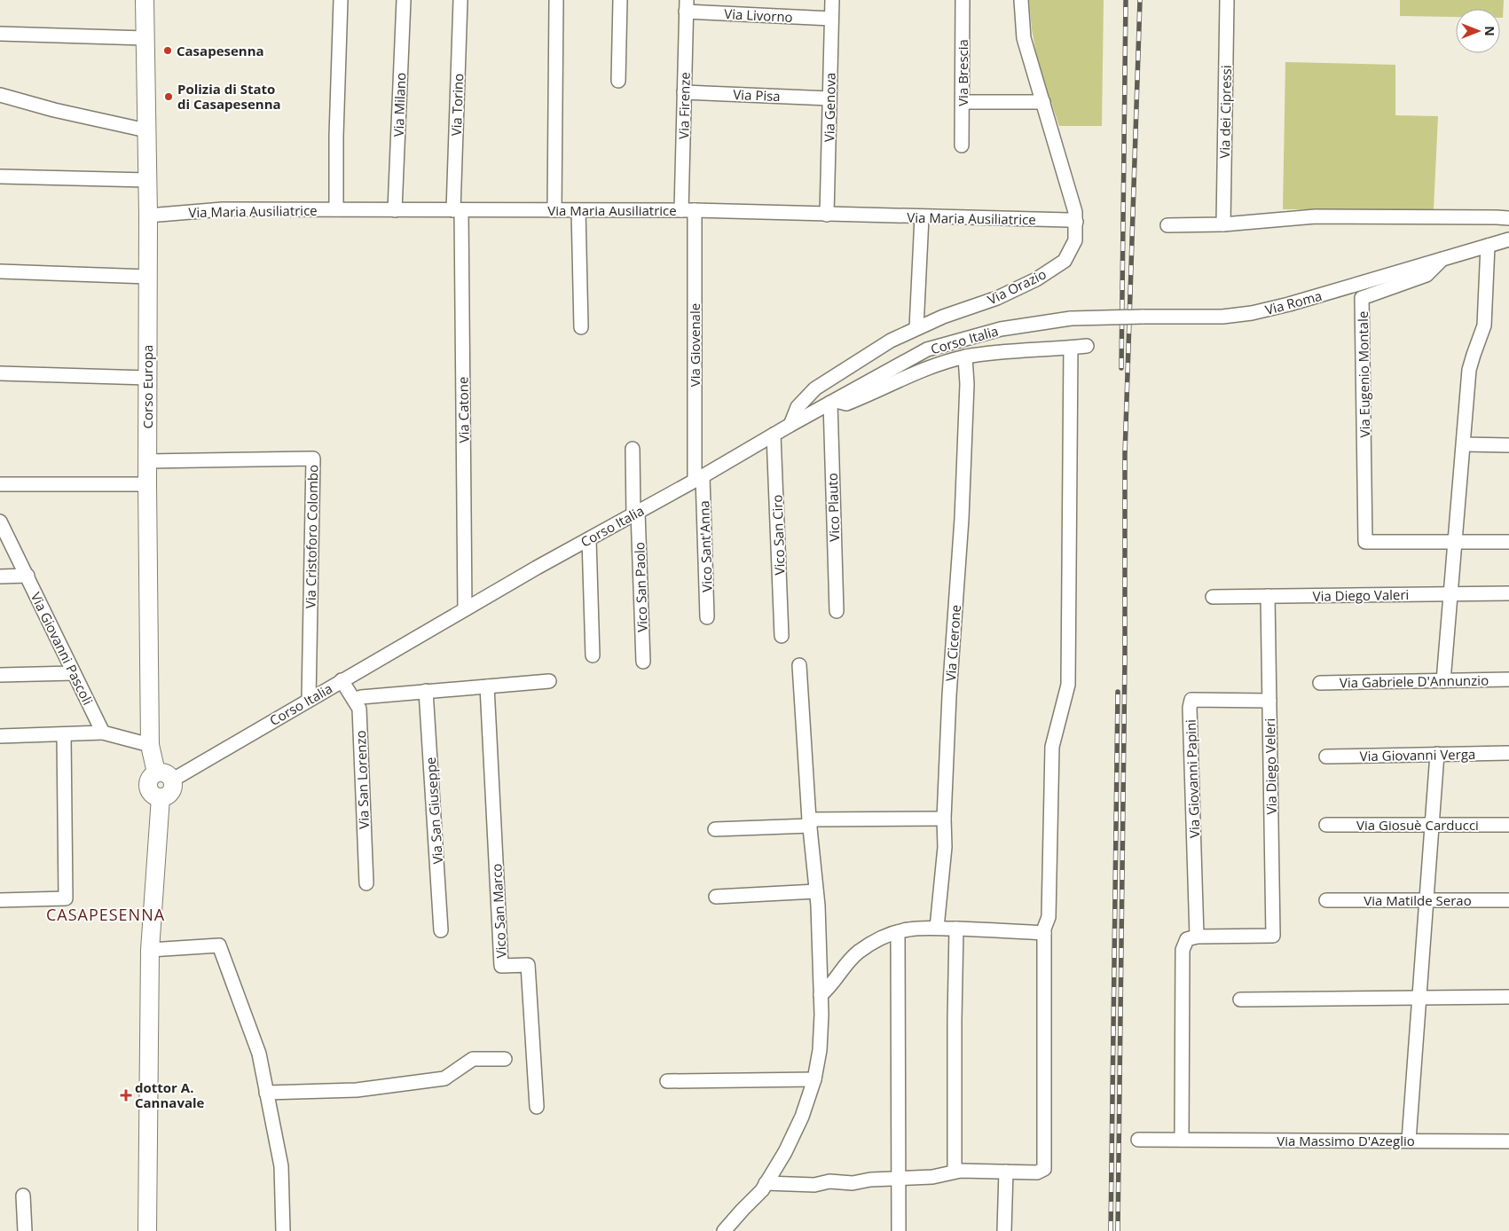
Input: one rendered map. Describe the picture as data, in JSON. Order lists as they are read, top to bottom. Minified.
{"streets":{"street":["Via Livorno","Via Brescia","Via Pisa","Via Milano","Via Torino","Via Firenze","Via Genova","Via dei Cipressi","Via Maria Ausiliatrice","Via Orazio","Via Roma","Corso Italia","Via Giovenale","Via Eugenio Montale","Corso Europa","Via Catone","Vico Plauto","Vico San Ciro","Via Cristoforo Colombo","Vico Sant'Anna","Vico San Paolo","Via Diego Valeri","Via Cicerone","Via Giovanni Pascoli","Via Gabriele D'Annunzio","Via Giovanni Verga","Via Diego Veleri","Via Giovanni Papini","Via San Lorenzo","Via San Giuseppe","Via Giosuè Carducci","Via Matilde Serao","Vico San Marco","Via Massimo D'Azeglio"]},"crossings":[["Via Livorno","Via Firenze"],["Via Livorno","Via Genova"],["Via Pisa","Via Firenze"],["Via Pisa","Via Genova"],["Via Milano","Via Maria Ausiliatrice"],["Via Torino","Via Maria Ausiliatrice"],["Via Torino","Via Catone"],["Via Firenze","Via Maria Ausiliatrice"],["Via Firenze","Via Giovenale"],["Via Genova","Via Maria Ausiliatrice"],["Via Maria Ausiliatrice","Via Orazio"],["Via Maria Ausiliatrice","Via Giovenale"],["Via Maria Ausiliatrice","Corso Europa"],["Via Maria Ausiliatrice","Via Catone"],["Via Orazio","Corso Italia"],["Via Roma","Corso Italia"],["Via Roma","Via Eugenio Montale"],["Corso Italia","Via Giovenale"],["Corso Italia","Corso Europa"],["Corso Italia","Via Catone"],["Corso Italia","Vico Plauto"],["Corso Italia","Vico San Ciro"],["Corso Italia","Via Cristoforo Colombo"],["Corso Italia","Vico Sant'Anna"],["Corso Italia","Vico San Paolo"],["Corso Italia","Via San Lorenzo"],["Via Giovenale","Vico Sant'Anna"],["Corso Europa","Via Cristoforo Colombo"],["Via Diego Valeri","Via Diego Veleri"],["Via Diego Veleri","Via Giovanni Papini"]],"districts":["CASAPESENNA"],"places":{"other":["Casapesenna","Polizia di Stato di Casapesenna"],"health":["dottor A. Cannavale"]},"north":"right"}
